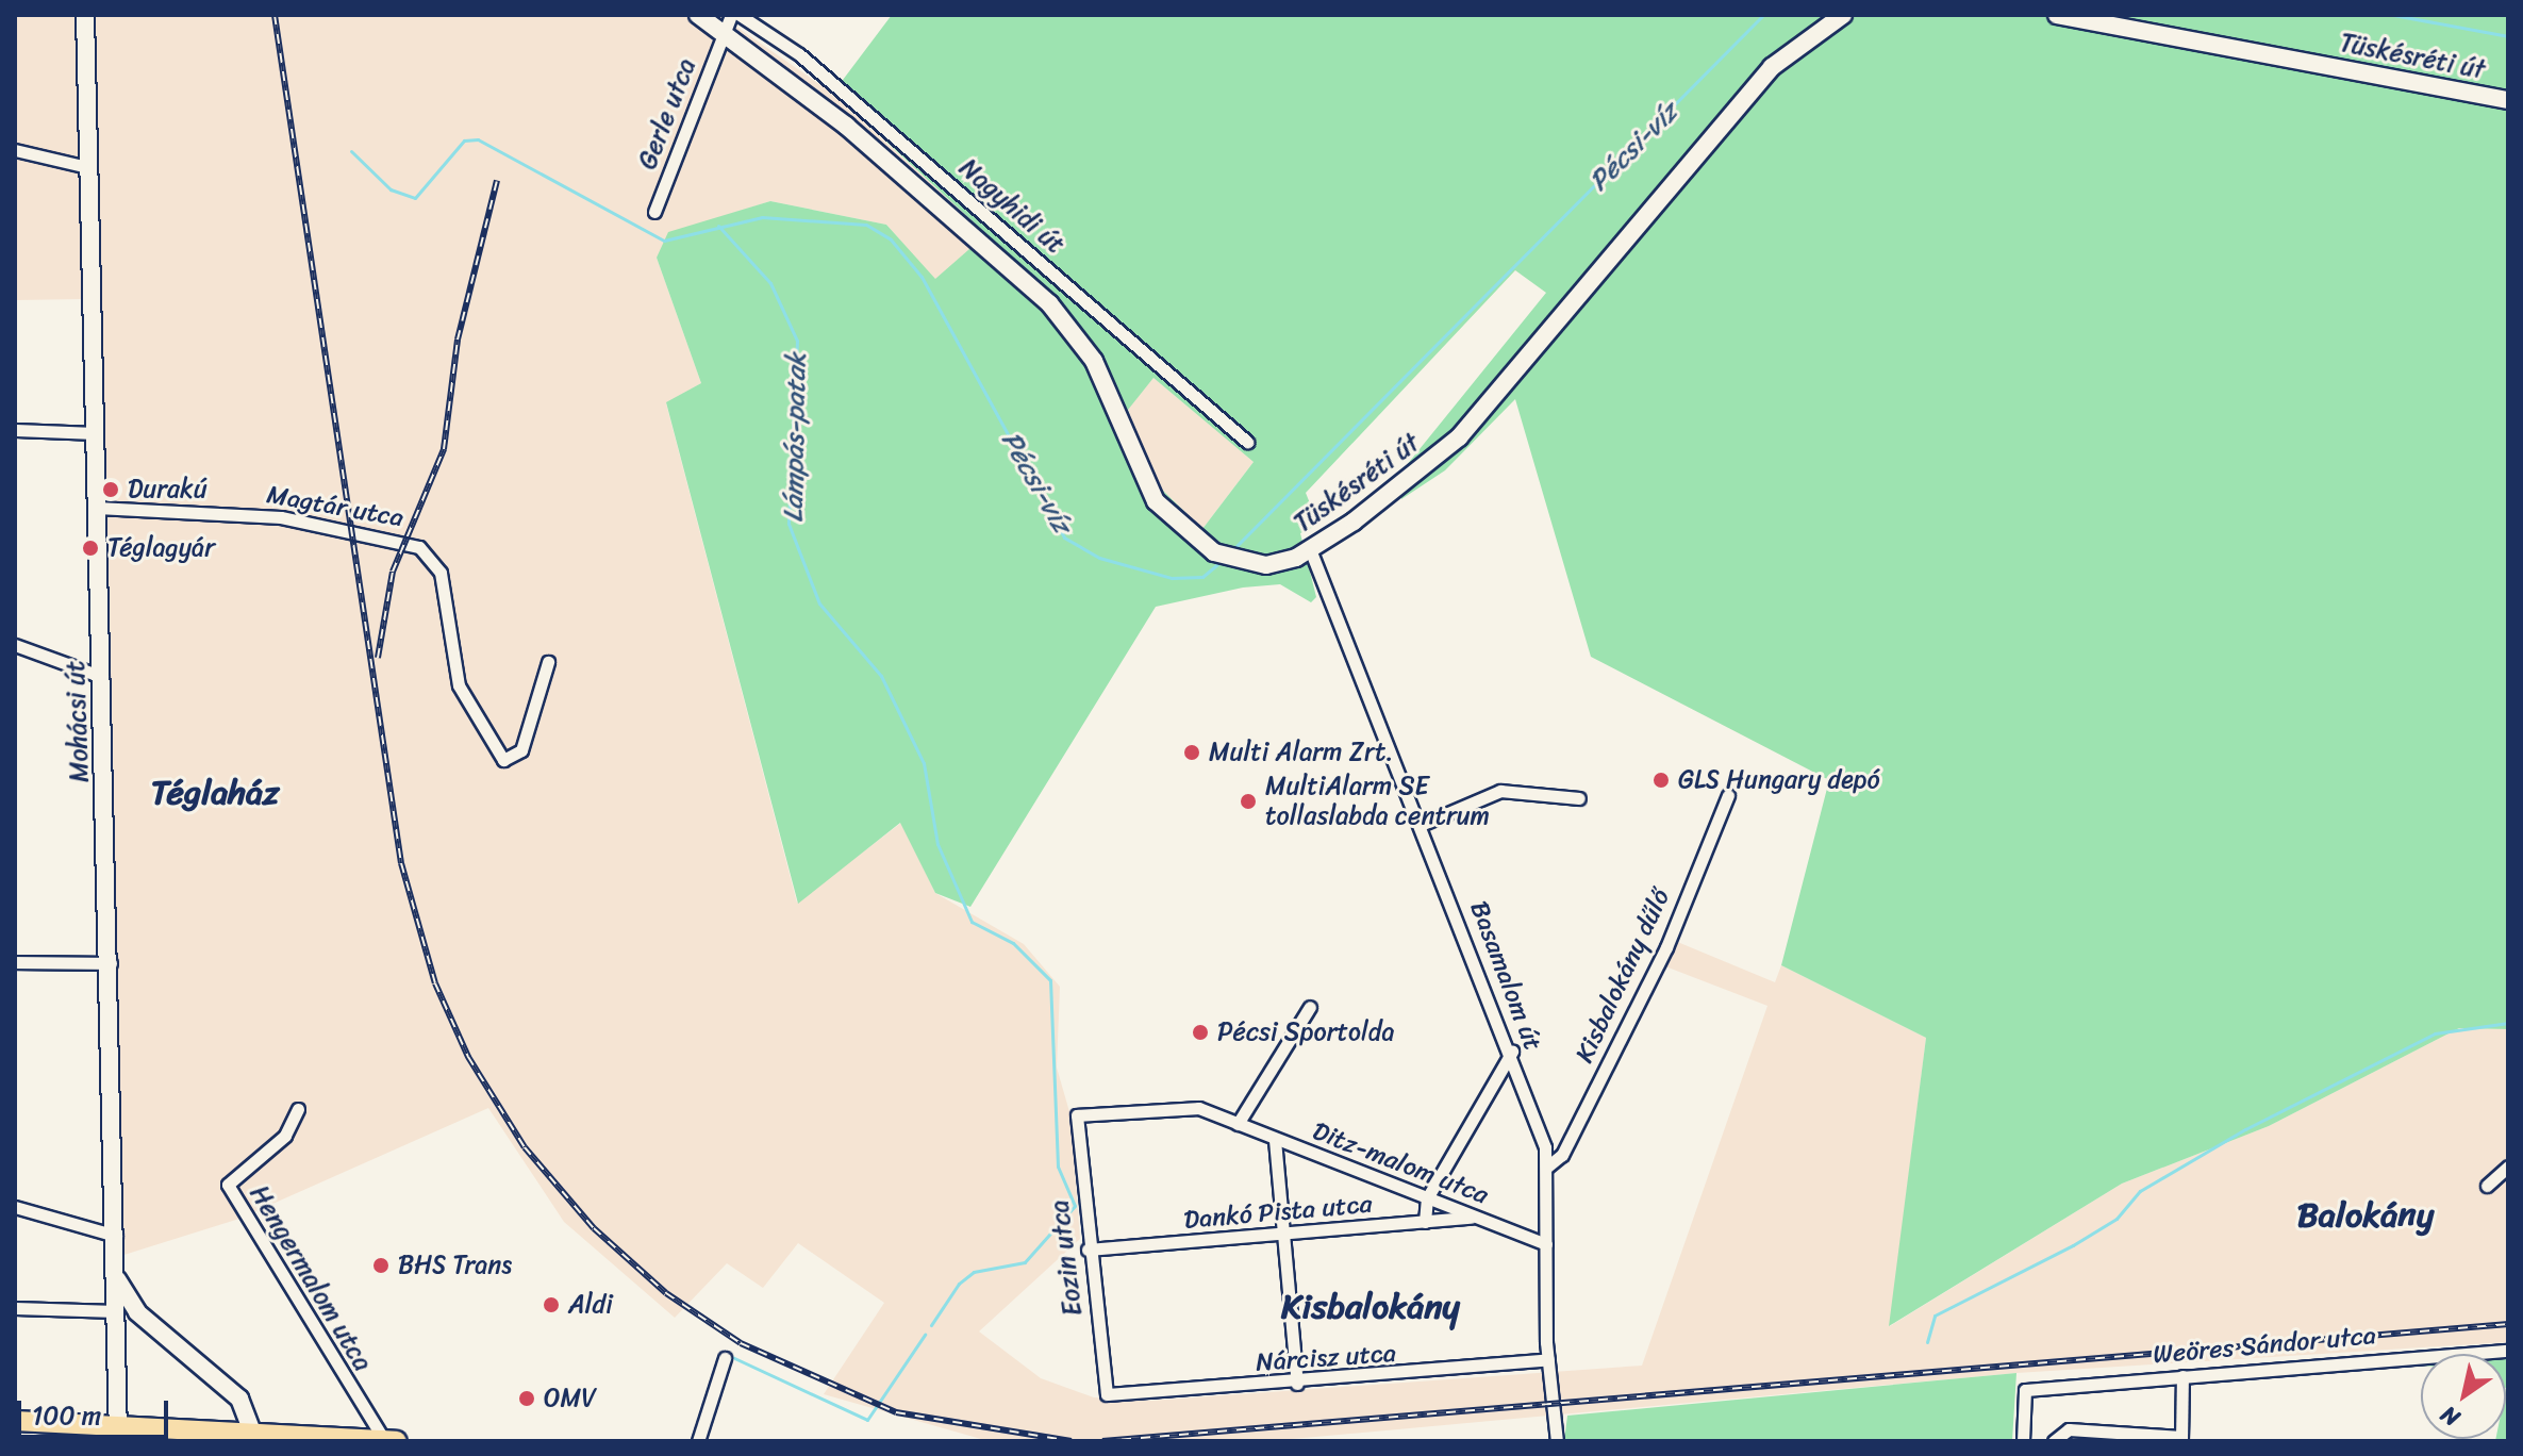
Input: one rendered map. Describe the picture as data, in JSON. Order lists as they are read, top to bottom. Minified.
{"streets":{"street":["Tüskésréti út","Gerle utca","Nagyhidi út","Magtár utca","Mohácsi út","Basamalom út","Kisbalokány dűlő","Ditz-malom utca","Dankó Pista utca","Eozin utca","Hengermalom utca","Weöres Sándor utca","Nárcisz utca"]},"crossings":[["Tüskésréti út","Gerle utca"],["Tüskésréti út","Basamalom út"],["Magtár utca","Mohácsi út"],["Basamalom út","Kisbalokány dűlő"],["Basamalom út","Ditz-malom utca"],["Basamalom út","Nárcisz utca"],["Ditz-malom utca","Dankó Pista utca"],["Ditz-malom utca","Eozin utca"],["Dankó Pista utca","Eozin utca"],["Eozin utca","Nárcisz utca"]],"districts":["Téglaház","Balokány","Kisbalokány"],"water":["Pécsi-víz","Lámpás-patak"],"places":["Durakú","Téglagyár","Multi Alarm Zrt.","GLS Hungary depó","MultiAlarm SE tollaslabda centrum","Pécsi Sportolda","BHS Trans","Aldi","OMV"],"scale_bar":"100 m","north":"bottom left"}
